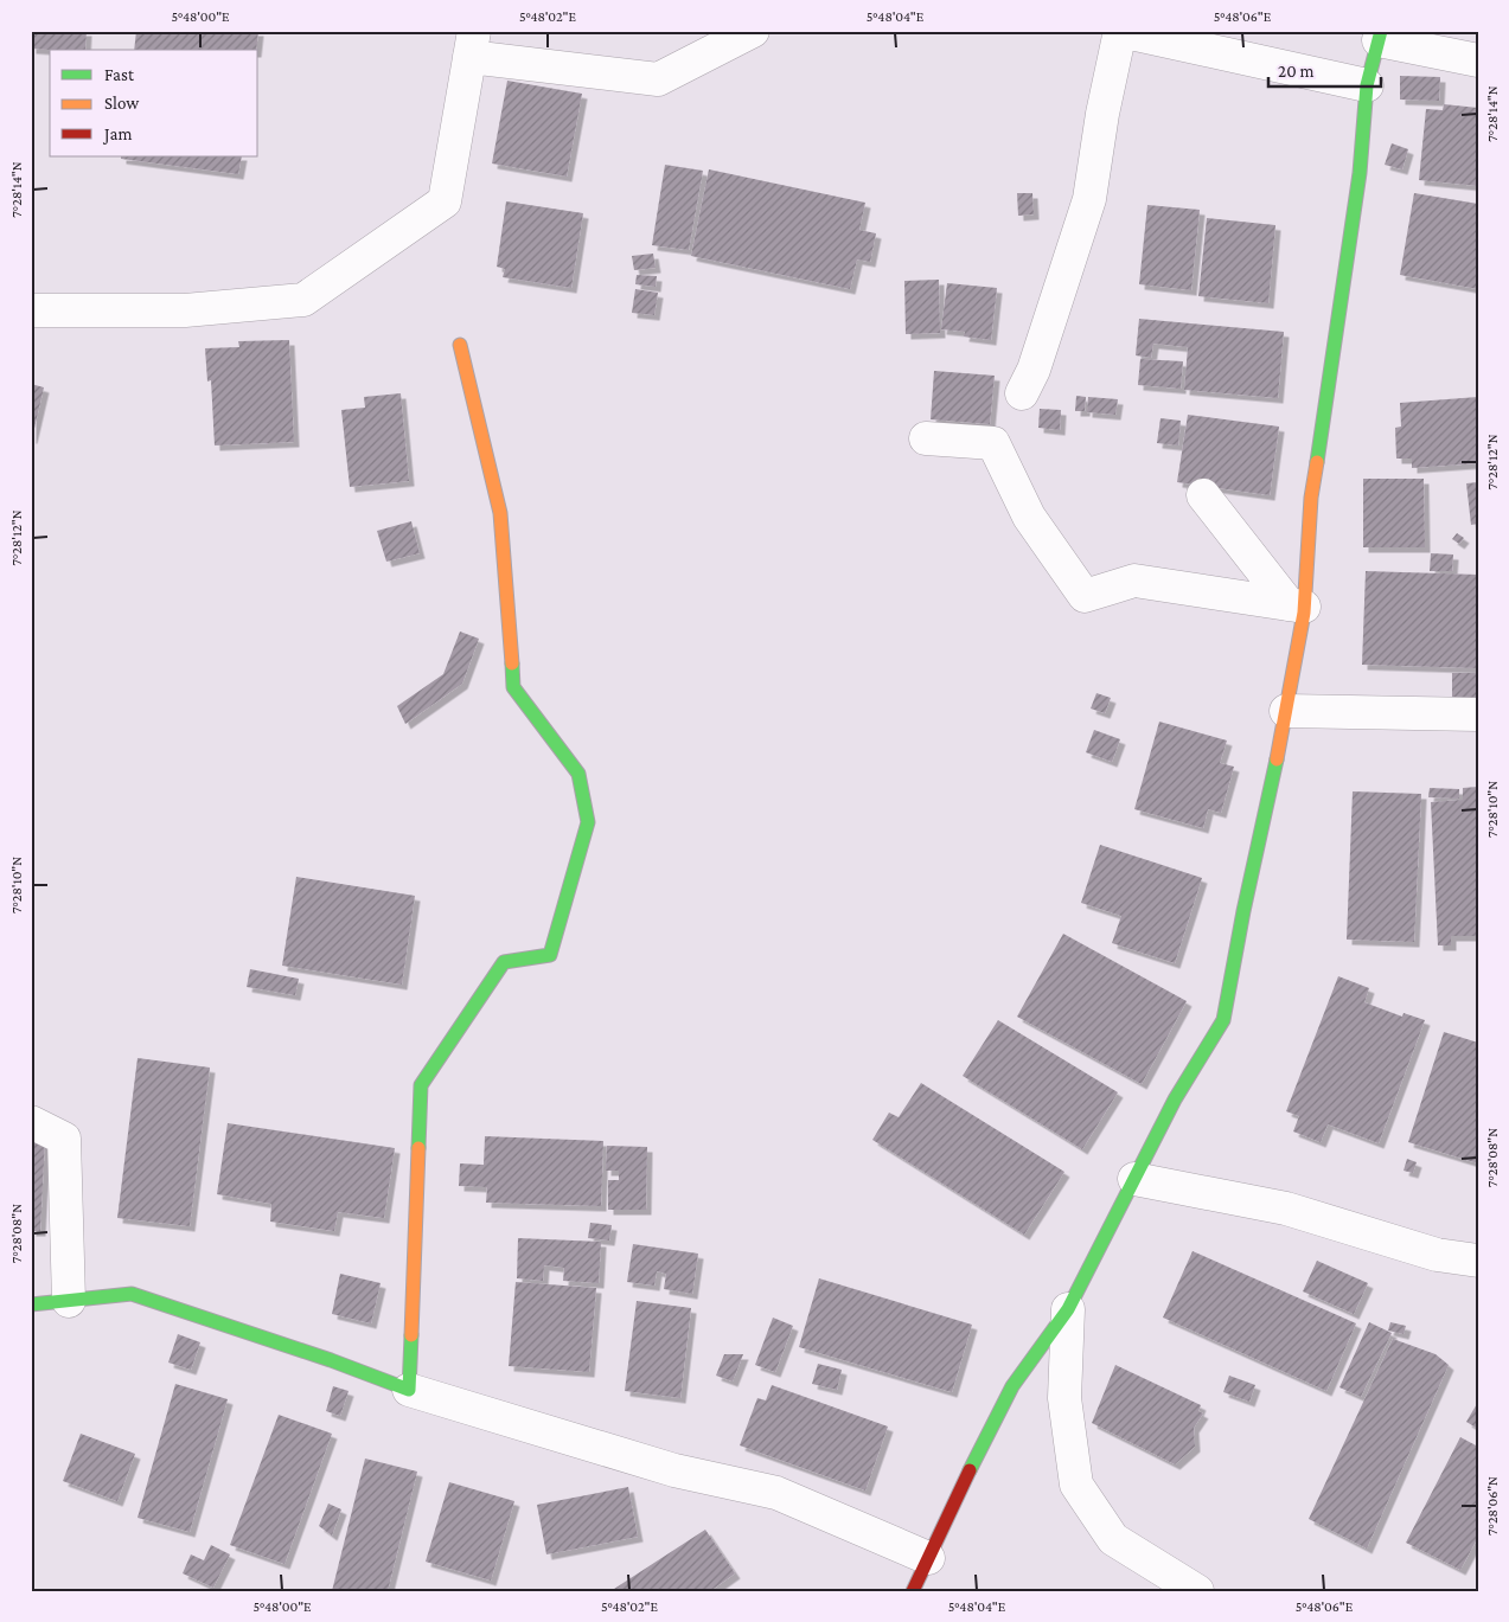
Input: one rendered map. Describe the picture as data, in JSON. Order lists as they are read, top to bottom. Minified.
{"legend":["Fast","Slow","Jam"],"scale_bar":"20 m","coordinates":["5°48'00\"E","5°48'02\"E","5°48'04\"E","5°48'06\"E","7°28'14\"N","7°28'12\"N","7°28'10\"N","7°28'08\"N","7°28'06\"N"]}
